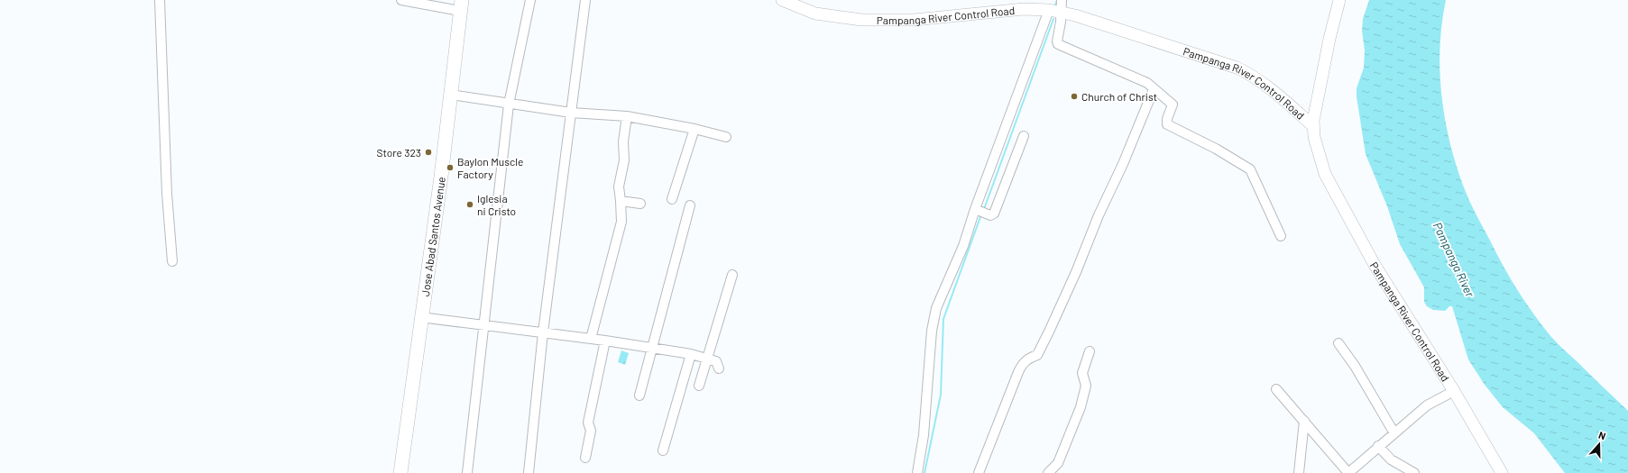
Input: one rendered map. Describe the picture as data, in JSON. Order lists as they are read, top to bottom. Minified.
{"streets":{"highway":["Jose Abad Santos Avenue"],"main road":["Pampanga River Control Road"]},"water":["Pampanga River"],"places":["Church of Christ","Store 323","Baylon Muscle Factory","Iglesia ni Cristo"],"north":"top"}
